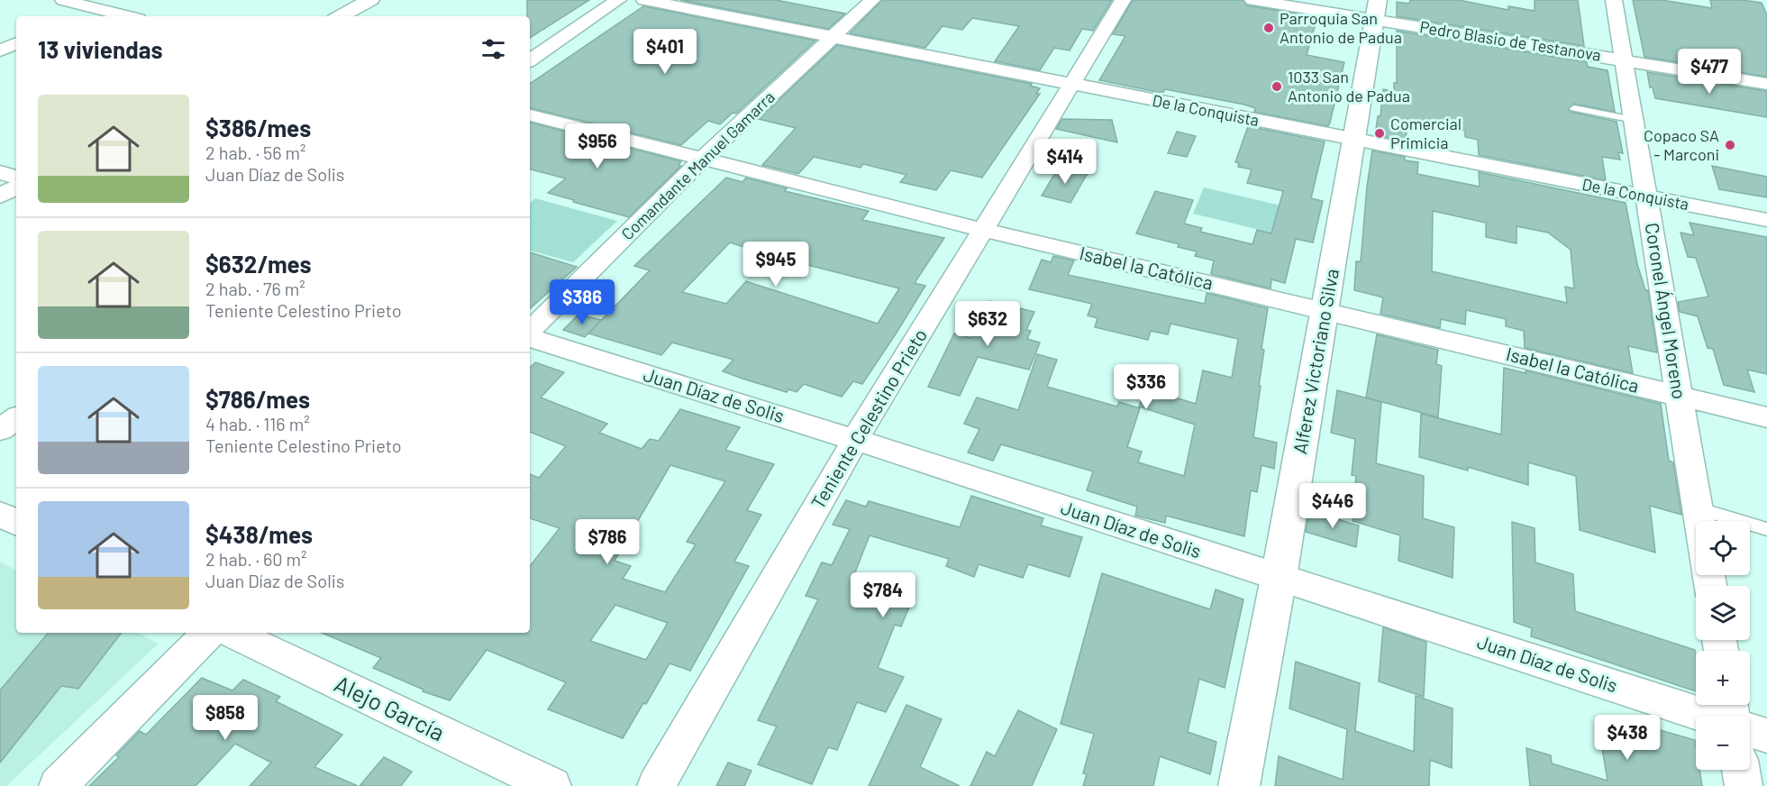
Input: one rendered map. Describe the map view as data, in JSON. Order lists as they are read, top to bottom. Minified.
{"streets":{"street":["Pedro Blasio de Testanova","De la Conquista","Comandante Manuel Gamarra","Isabel la Católica","Coronel Ángel Moreno","Alferez Victoriano Silva","Juan Díaz de Solis","Teniente Celestino Prieto","Alejo García"]},"crossings":[["Pedro Blasio de Testanova","Coronel Ángel Moreno"],["Pedro Blasio de Testanova","Alferez Victoriano Silva"],["De la Conquista","Comandante Manuel Gamarra"],["De la Conquista","Coronel Ángel Moreno"],["De la Conquista","Alferez Victoriano Silva"],["De la Conquista","Teniente Celestino Prieto"],["Comandante Manuel Gamarra","Isabel la Católica"],["Isabel la Católica","Coronel Ángel Moreno"],["Isabel la Católica","Alferez Victoriano Silva"],["Isabel la Católica","Teniente Celestino Prieto"],["Alferez Victoriano Silva","Juan Díaz de Solis"],["Juan Díaz de Solis","Teniente Celestino Prieto"]],"places":["Parroquia San Antonio de Padua","1033 San Antonio de Padua","Comercial Primicia","Copaco SA - Marconi"],"page":{"heading":"13 viviendas","price":["$401","$477","$956","$414","$945","$386","$632","$336","$446","$786","$784","$858","$438"],"list":[{"name":"$386/mes","note":"2 hab. · 56 m² · Juan Díaz de Solis"},{"name":"$632/mes","note":"2 hab. · 76 m² · Teniente Celestino Prieto"},{"name":"$786/mes","note":"4 hab. · 116 m² · Teniente Celestino Prieto"},{"name":"$438/mes","note":"2 hab. · 60 m² · Juan Díaz de Solis"}],"map_buttons":["+","−"]}}
